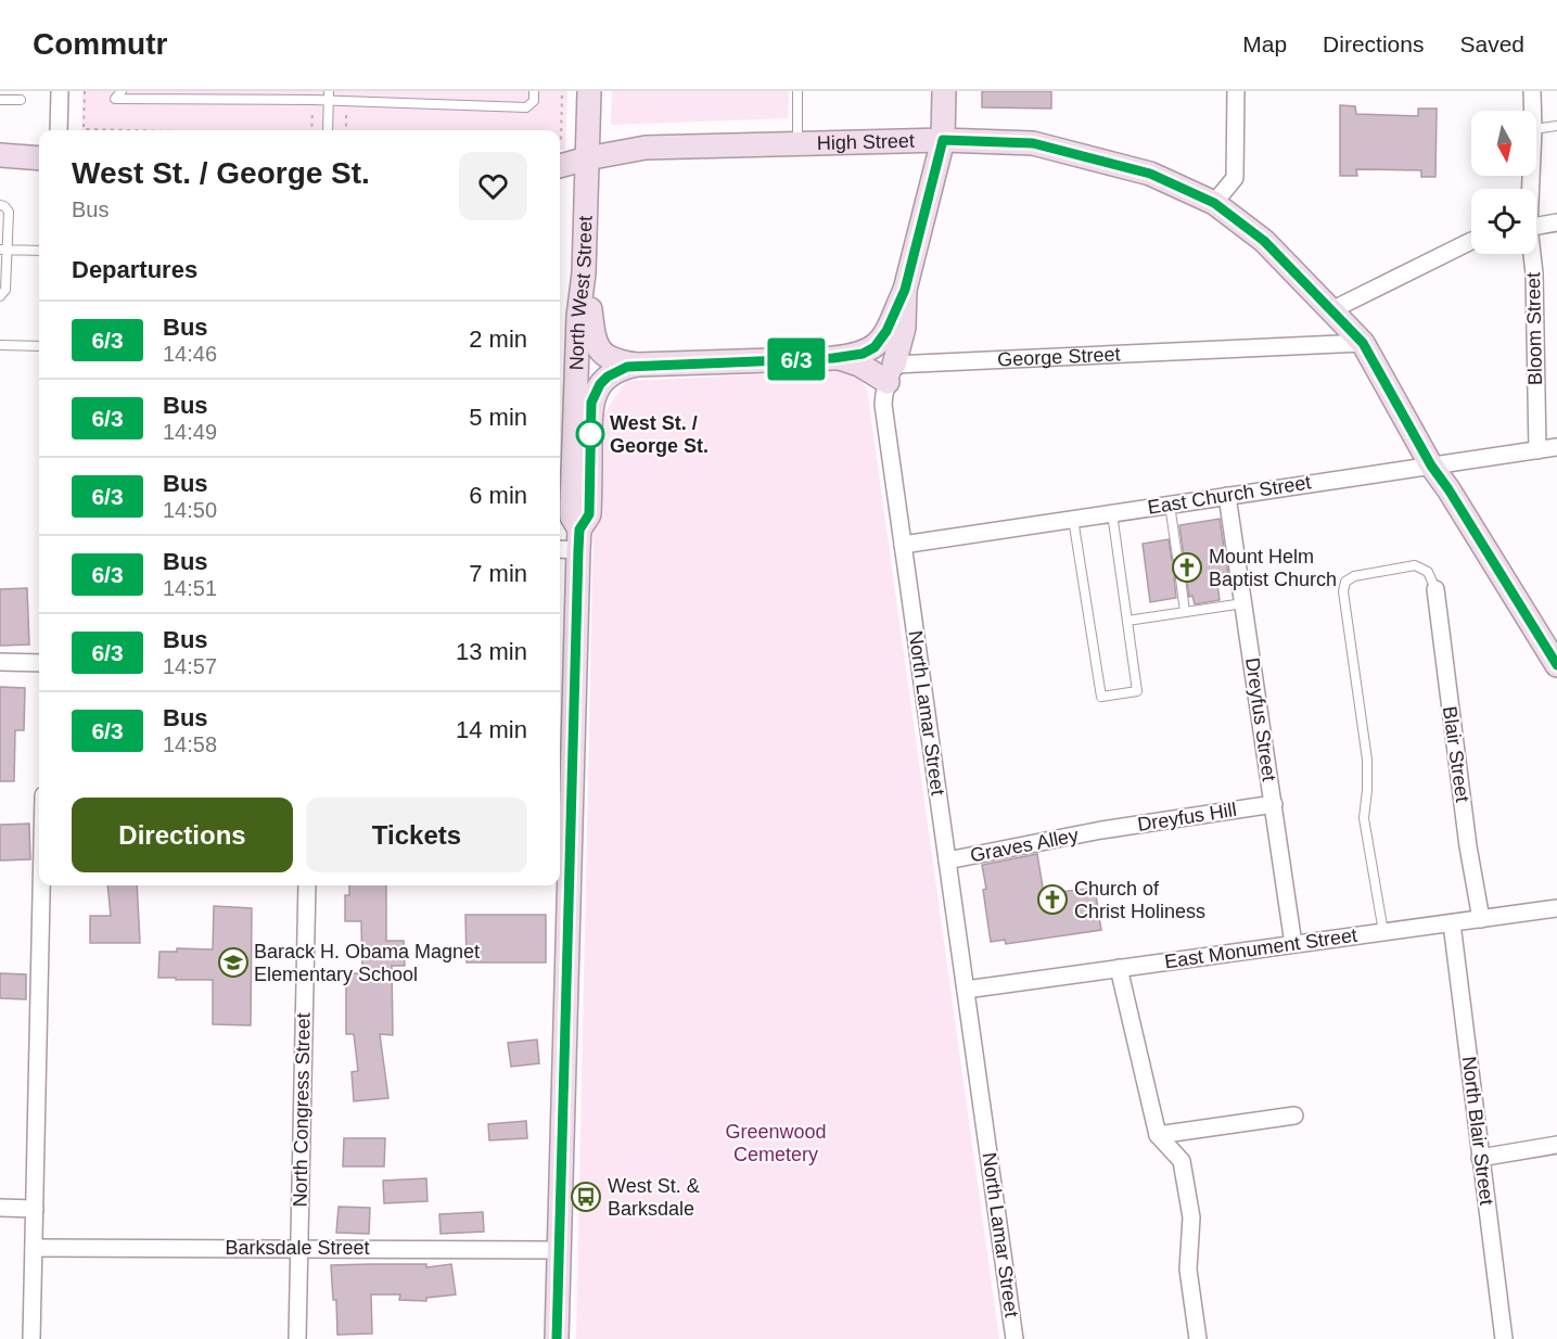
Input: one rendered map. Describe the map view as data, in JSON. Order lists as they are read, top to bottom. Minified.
{"streets":{"street":["High Street","North West Street","Bloom Street","George Street","East Church Street","North Lamar Street","Dreyfus Street","Blair Street","Dreyfus Hill","Graves Alley","East Monument Street","North Congress Street","North Blair Street","Barksdale Street"]},"crossings":[["High Street","North West Street"],["High Street","George Street"],["High Street","East Church Street"],["High Street","North Lamar Street"],["North West Street","Barksdale Street"],["Bloom Street","East Church Street"],["George Street","North Lamar Street"],["East Church Street","North Lamar Street"],["East Church Street","Dreyfus Street"],["North Lamar Street","Graves Alley"],["North Lamar Street","East Monument Street"],["Dreyfus Street","Dreyfus Hill"],["Dreyfus Street","East Monument Street"],["Blair Street","East Monument Street"],["Dreyfus Hill","Graves Alley"],["East Monument Street","North Blair Street"],["North Congress Street","Barksdale Street"]],"parks":["Greenwood Cemetery"],"places":{"other":["West St. / George St."],"church":["Mount Helm Baptist Church","Church of Christ Holiness"],"school or university":["Barack H. Obama Magnet Elementary School"],"bus stop":["West St. & Barksdale"]},"lines":["bus line 6/3"],"north":"bottom","page":{"header":"Commutr","nav":["Map","Directions","Saved"],"on_map":"6/3","heading":[["West St. / George St.","Bus"],"Departures"],"list":[{"mark":"6/3","name":"Bus","note":"14:46","value":"2 min"},{"mark":"6/3","name":"Bus","note":"14:49","value":"5 min"},{"mark":"6/3","name":"Bus","note":"14:50","value":"6 min"},{"mark":"6/3","name":"Bus","note":"14:51","value":"7 min"},{"mark":"6/3","name":"Bus","note":"14:57","value":"13 min"},{"mark":"6/3","name":"Bus","note":"14:58","value":"14 min"}],"buttons":["Directions","Tickets"]}}
